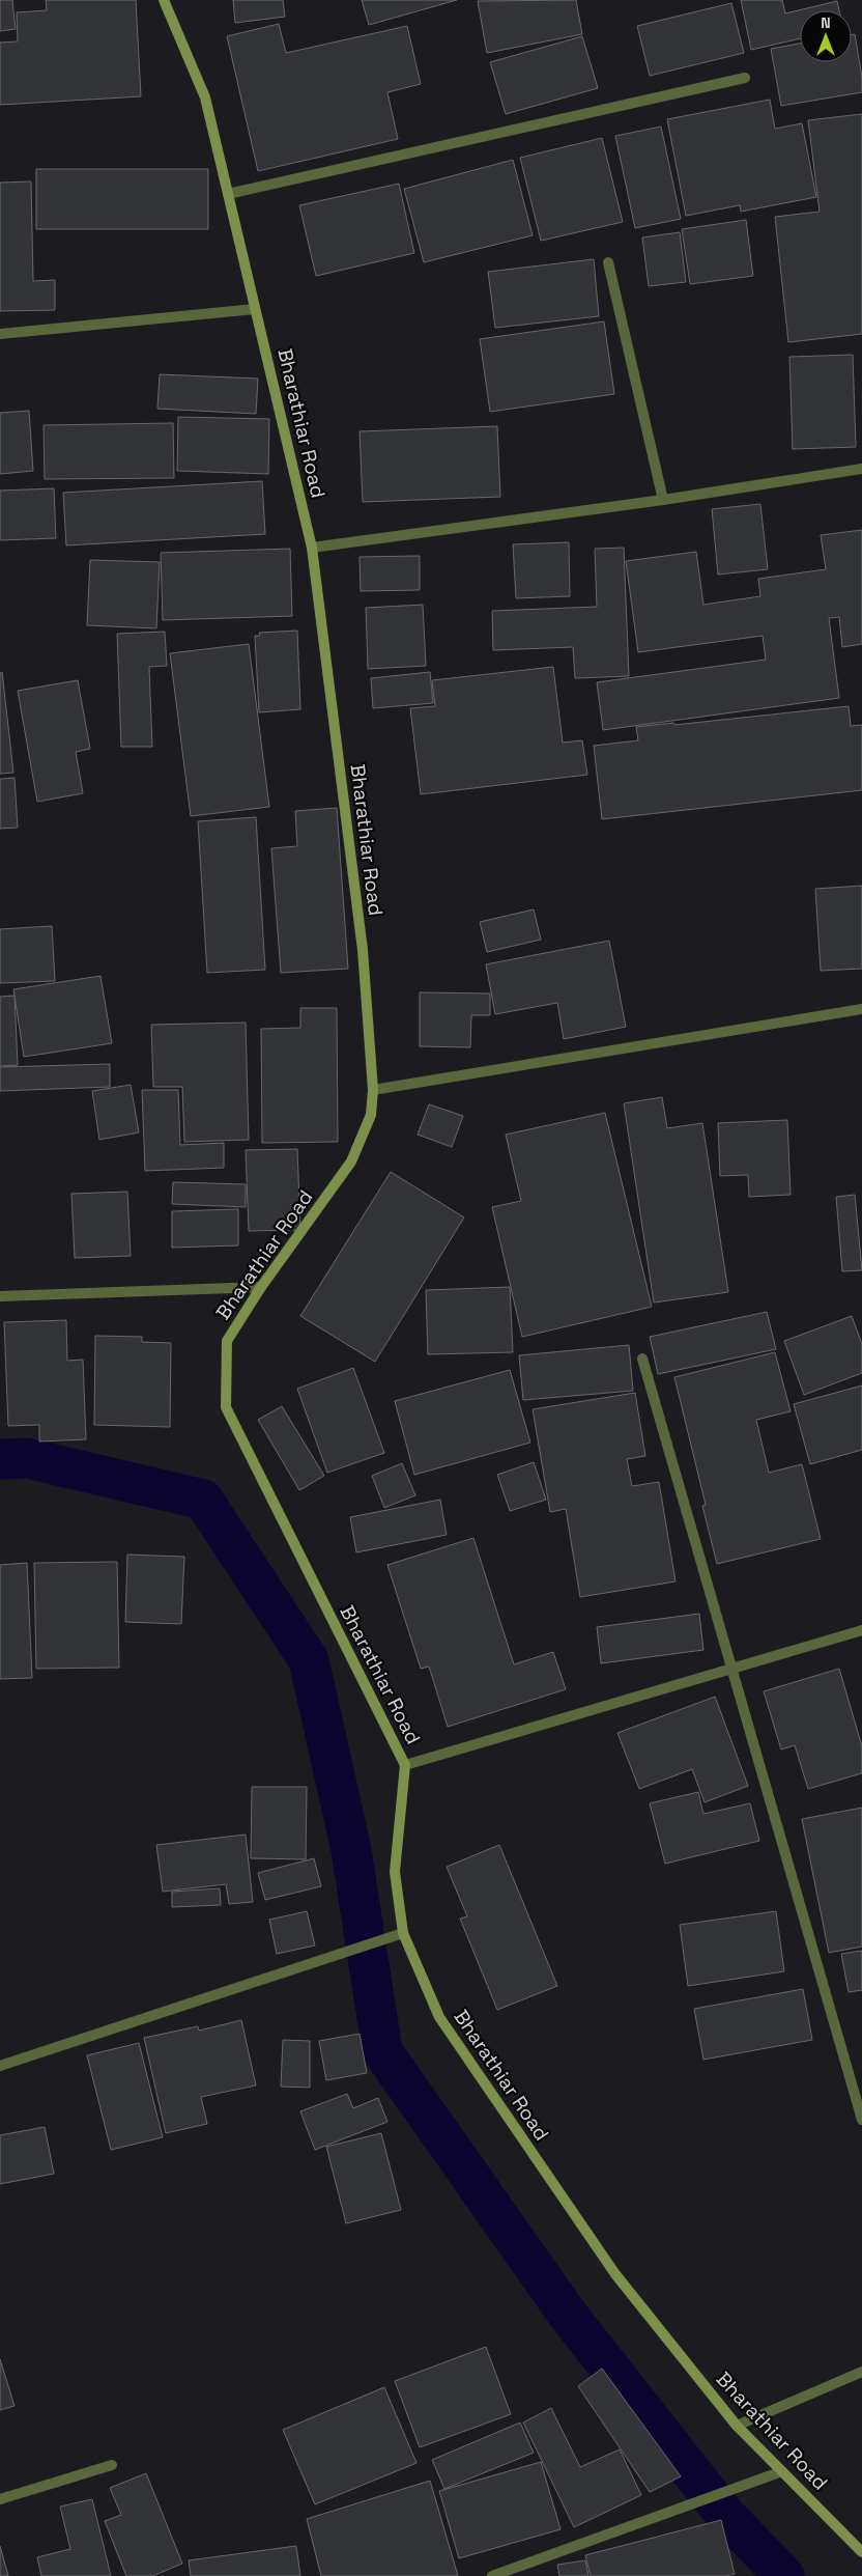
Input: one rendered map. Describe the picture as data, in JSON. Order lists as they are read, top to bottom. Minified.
{"streets":{"main road":["Bharathiar Road"]},"north":"top"}
